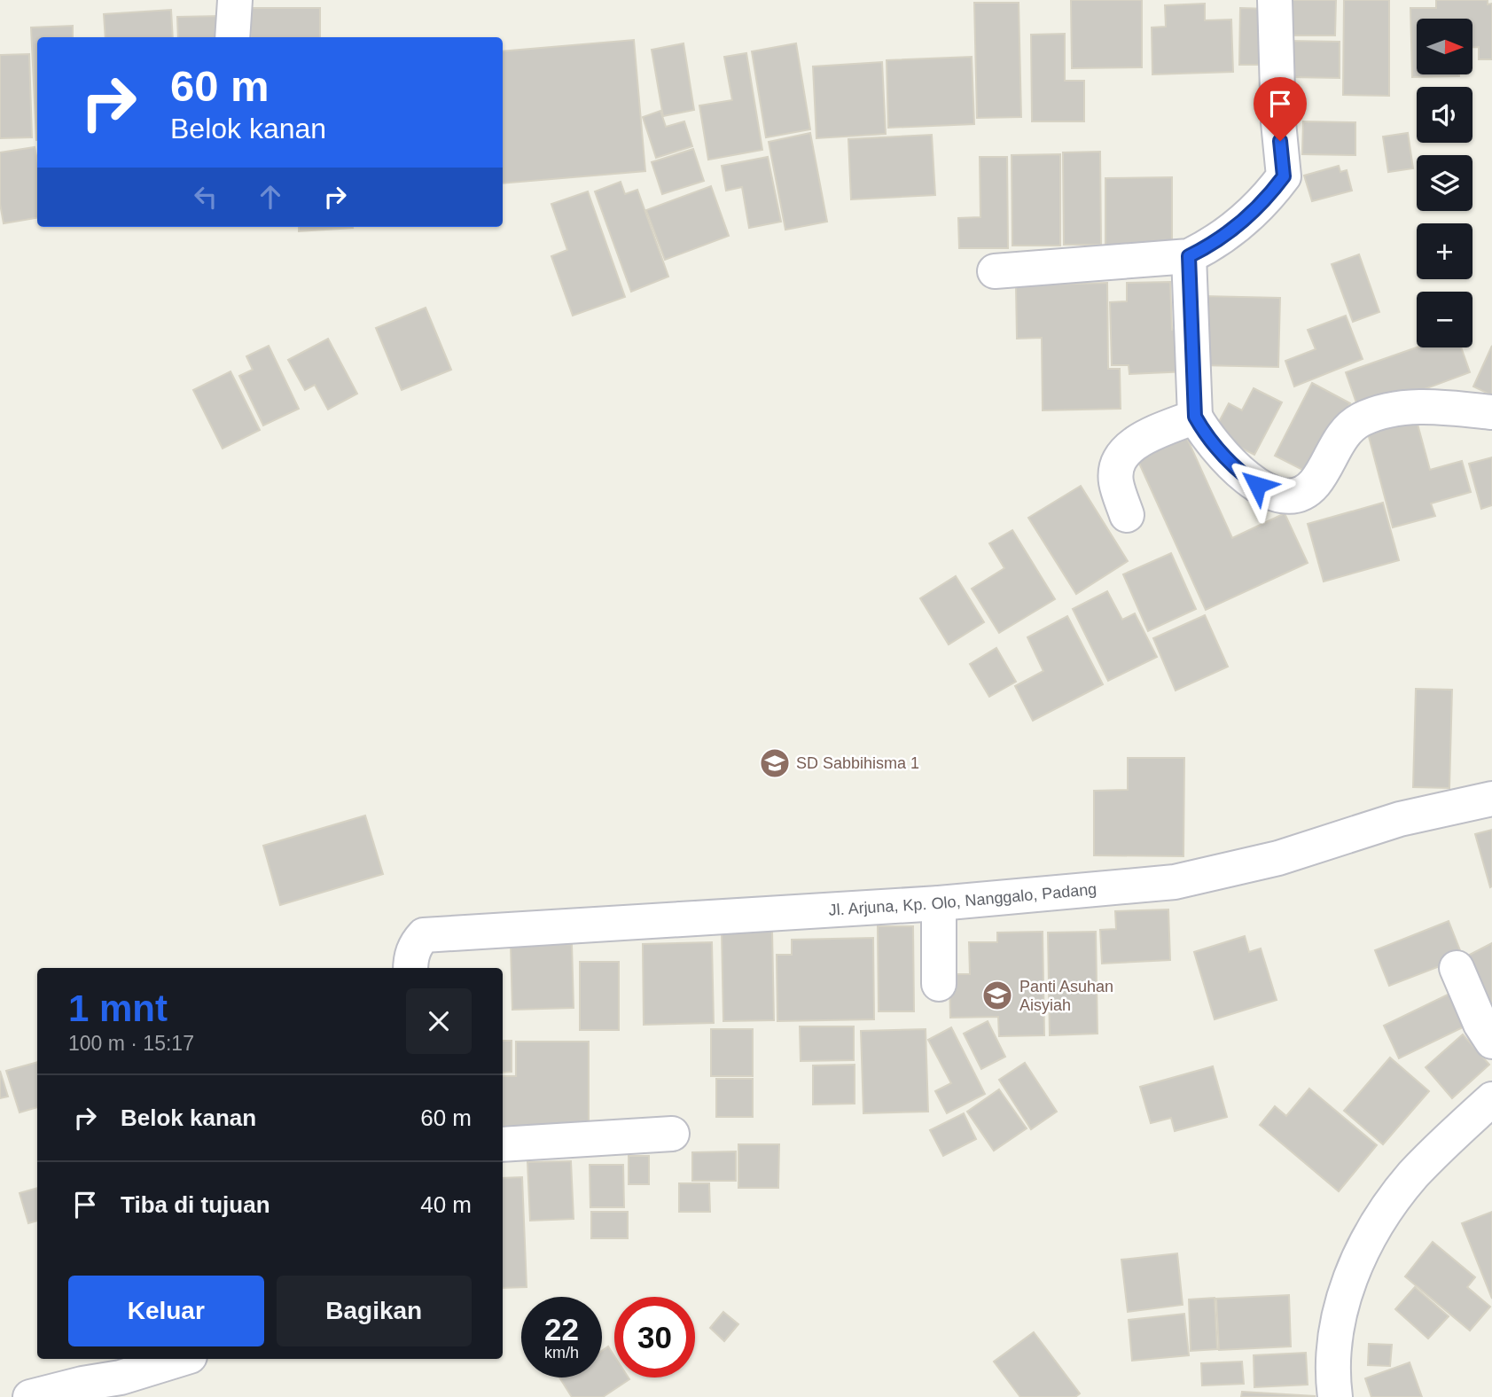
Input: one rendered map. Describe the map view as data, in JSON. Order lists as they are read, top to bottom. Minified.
{"streets":{"street":["Jl. Arjuna, Kp. Olo, Nanggalo, Padang"]},"places":{"school or university":["SD Sabbihisma 1","Panti Asuhan Aisyiah"]},"north":"right","page":{"map_buttons":["+","−"],"turn":["60 m","Belok kanan"],"heading":["1 mnt","100 m · 15:17"],"list":[{"name":"Belok kanan","value":"60 m"},{"name":"Tiba di tujuan","value":"40 m"}],"buttons":["Keluar","Bagikan"],"speed":"22 km/h","limit":"30"}}
